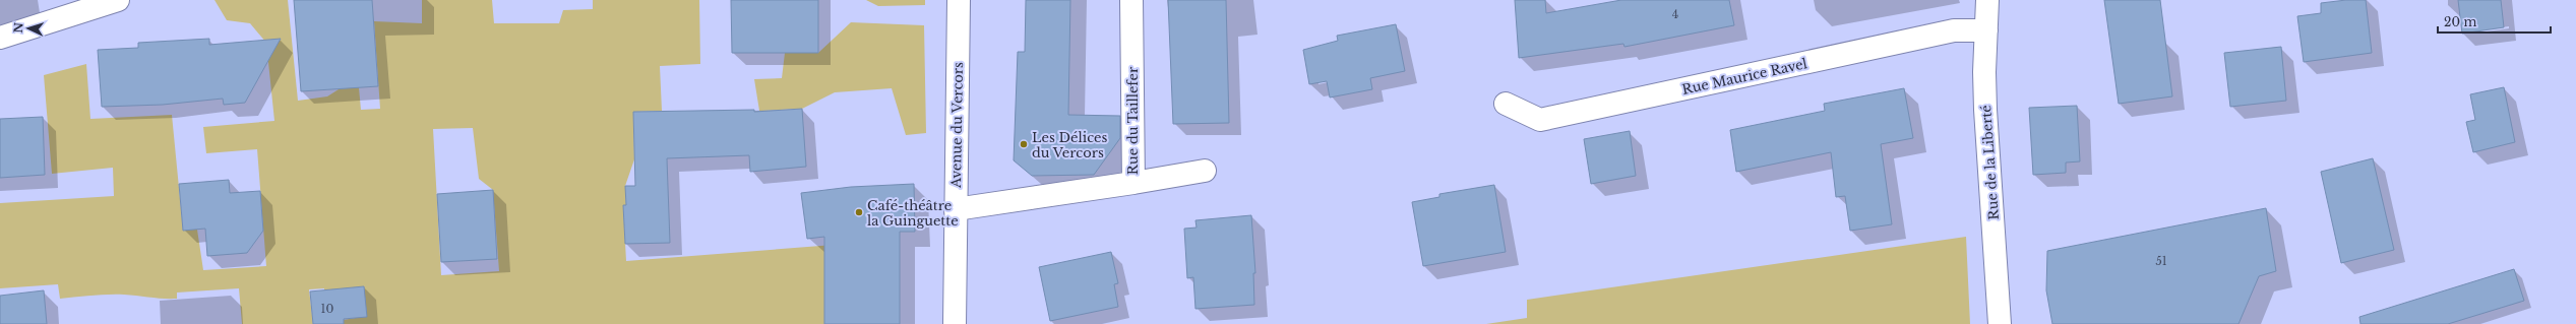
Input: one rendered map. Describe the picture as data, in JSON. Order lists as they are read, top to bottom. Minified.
{"streets":{"street":["Rue Maurice Ravel","Rue du Taillefer","Avenue du Vercors","Rue de la Liberté"]},"crossings":[["Rue Maurice Ravel","Rue de la Liberté"],["Rue du Taillefer","Avenue du Vercors"]],"places":["Les Délices du Vercors","Café-théâtre la Guinguette"],"house_numbers":["4","51","10"],"scale_bar":"20 m","north":"left"}
